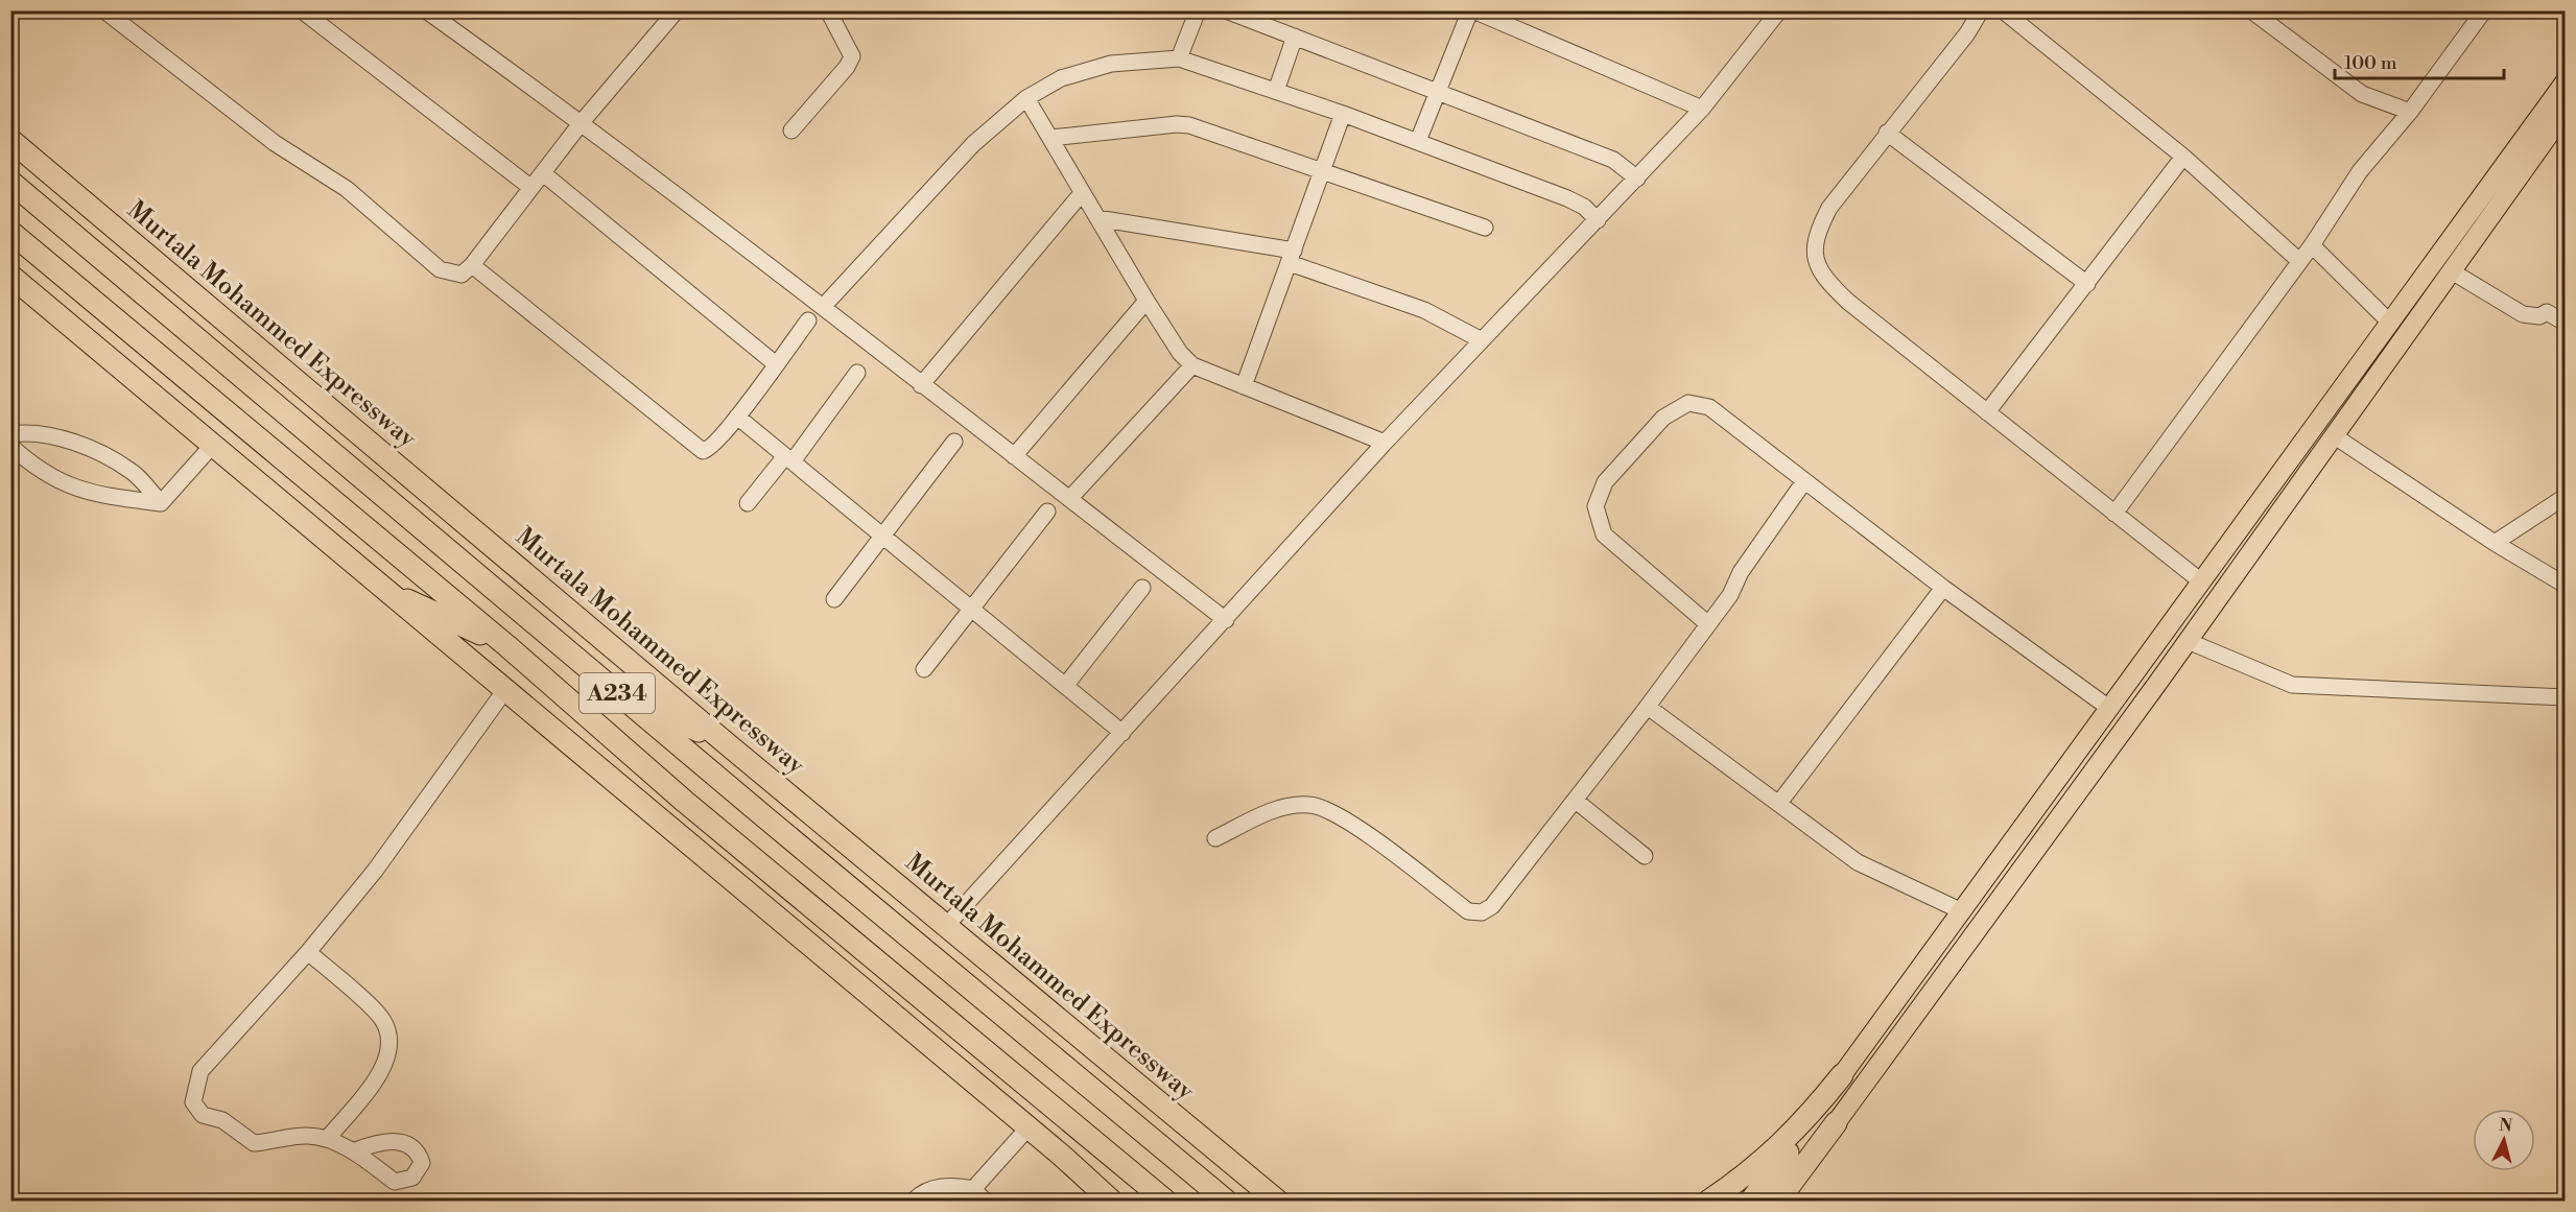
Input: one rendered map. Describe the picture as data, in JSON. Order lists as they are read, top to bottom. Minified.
{"streets":{"highway":["Murtala Mohammed Expressway","A234"]},"scale_bar":"100 m","north":"top"}
